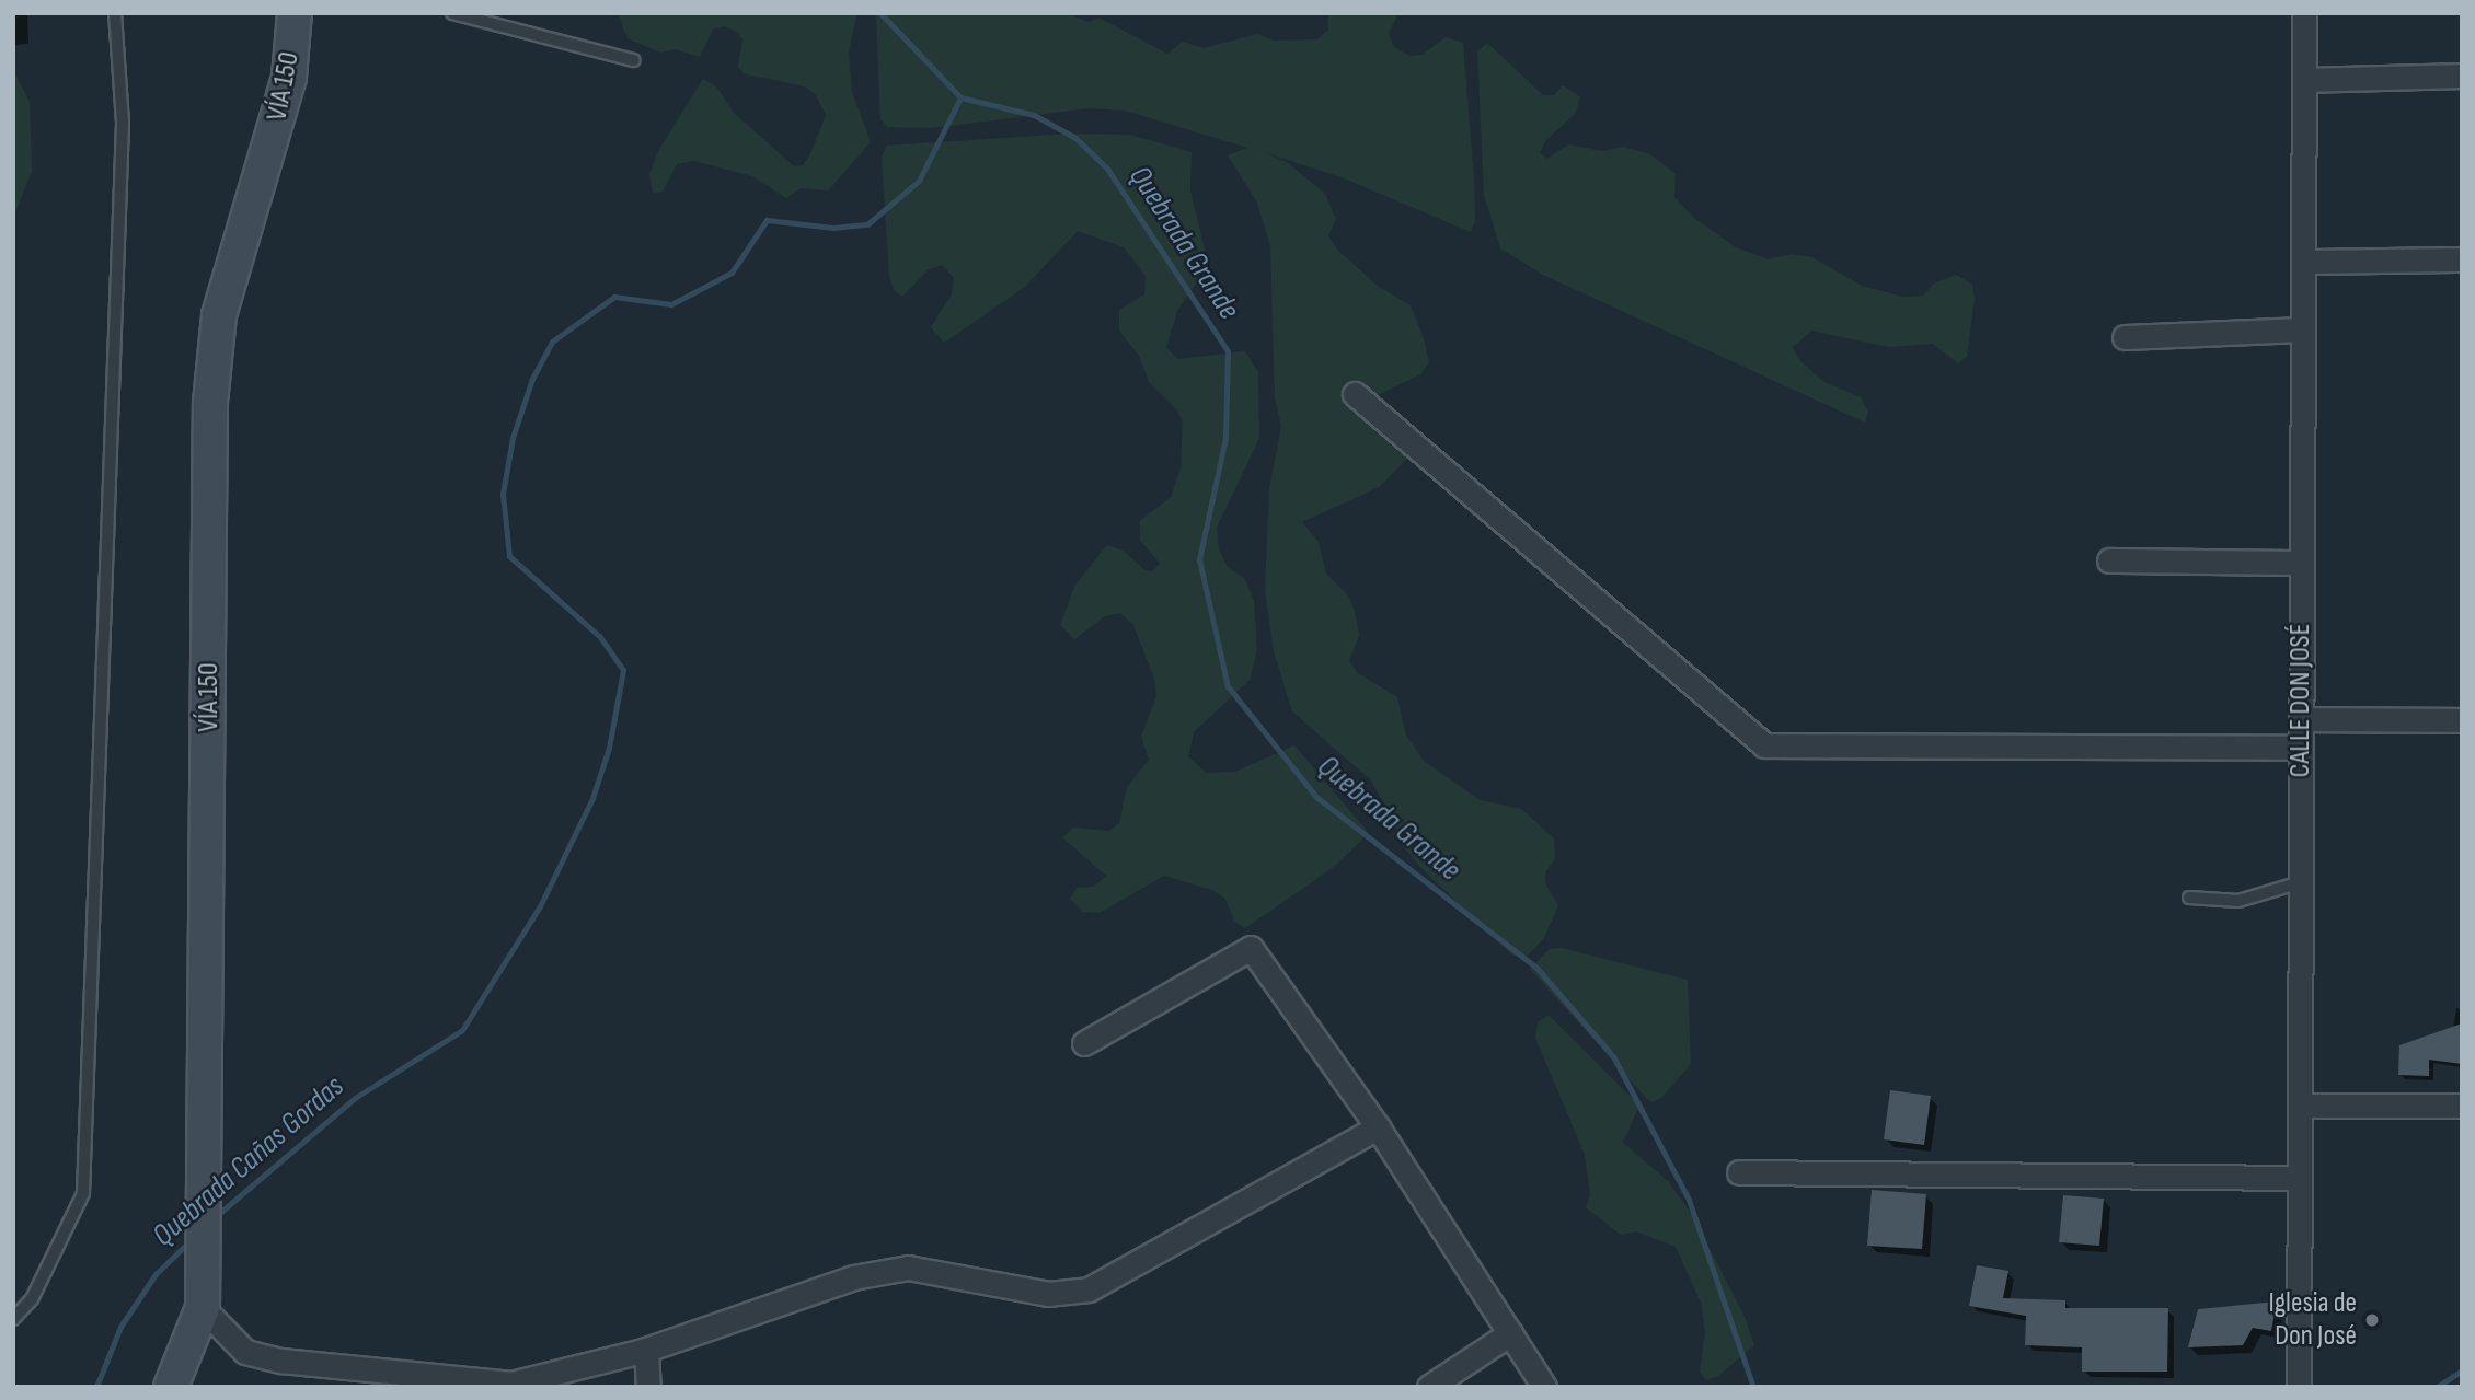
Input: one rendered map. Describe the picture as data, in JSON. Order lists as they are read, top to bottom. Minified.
{"streets":{"main road":["VÍA 150"],"street":["CALLE DON JOSÉ"]},"water":["Quebrada Grande","Quebrada Cañas Gordas"],"places":["Iglesia de Don José"]}
